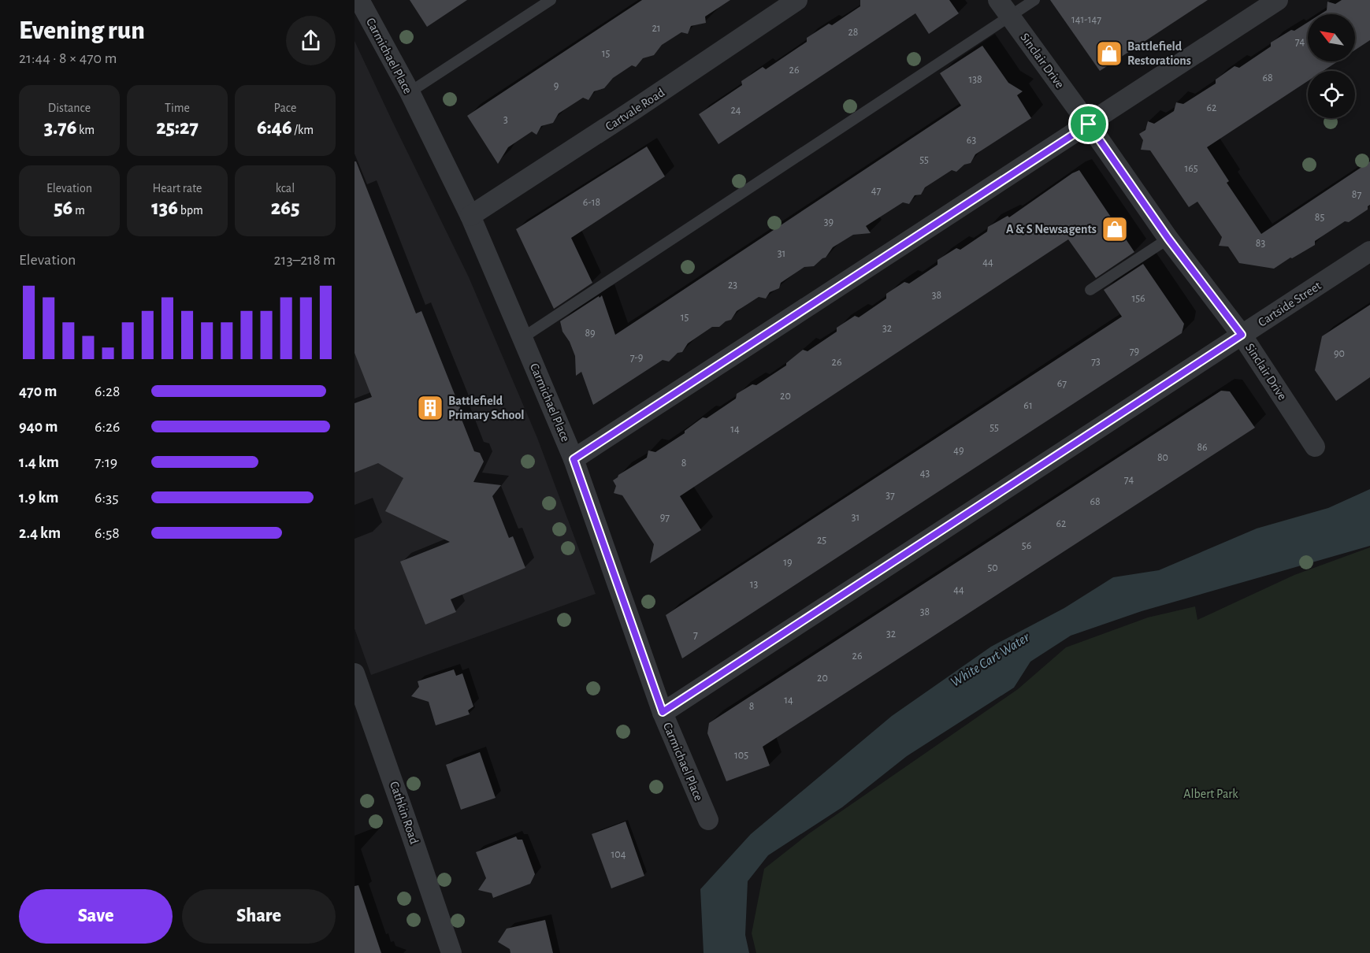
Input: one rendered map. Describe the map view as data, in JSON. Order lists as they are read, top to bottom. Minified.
{"streets":{"street":["Carmichael Place","Sinclair Drive","Cartvale Road","Cartside Street","Cathkin Road"]},"crossings":[["Carmichael Place","Cartvale Road"],["Carmichael Place","Cartside Street"],["Sinclair Drive","Cartside Street"]],"water":["White Cart Water"],"parks":["Albert Park"],"places":{"shop":["Battlefield Restorations","A & S Newsagents"],"building":["Battlefield Primary School"]},"house_numbers":["141-147","21","28","74","15","26","68","138","9","62","24","3","63","55","165","47","87","6-18","85","39","83","31","44","23","38","156","15","32","89","79","90","7-9","73","26","67","20","61","55","14","86","49","80","8","43","74","37","68","97","31","62","25","56","19","50","13","44","38","32","7","26","20","14","8","105","104"],"north":"top left","page":{"heading":["Evening run","21:44 · 8 × 470 m"],"stats":[["Distance","3.76 km"],["Time","25:27"],["Pace","6:46 /km"],["Elevation","56 m"],["Heart rate","136 bpm"],["kcal","265"]],"chart":["Elevation","213–218 m"],"list":[{"name":"470 m","note":"6:28"},{"name":"940 m","note":"6:26"},{"name":"1.4 km","note":"7:19"},{"name":"1.9 km","note":"6:35"},{"name":"2.4 km","note":"6:58"}],"buttons":["Save","Share"]}}
